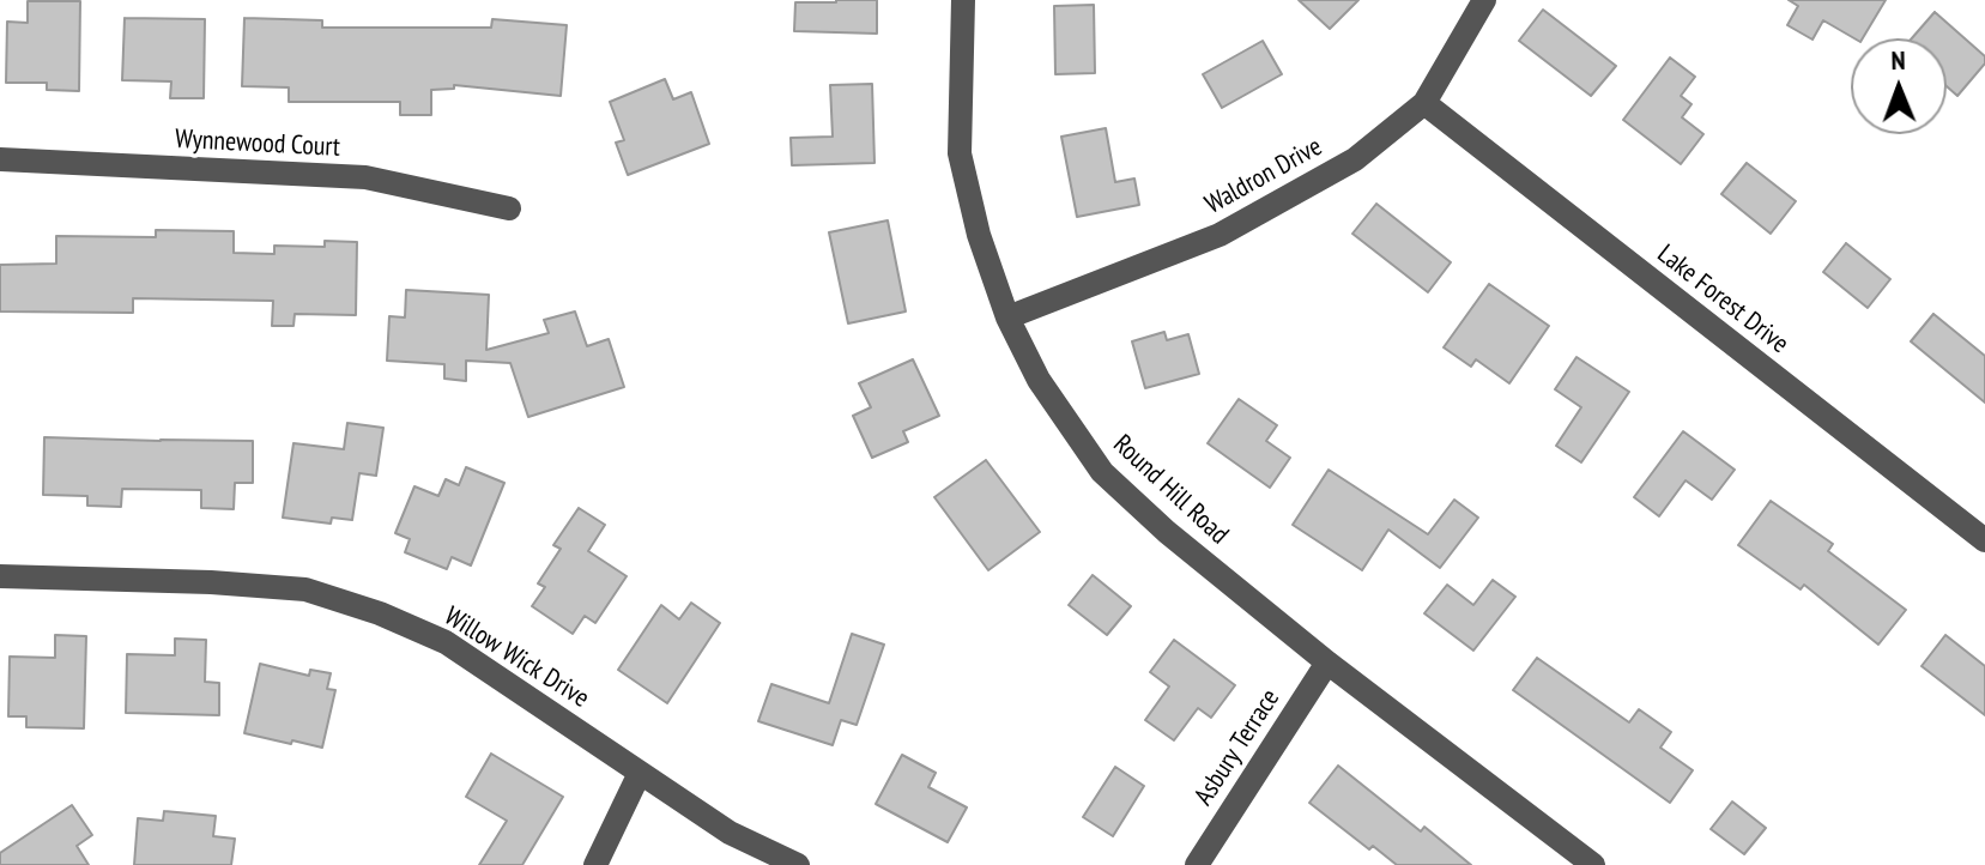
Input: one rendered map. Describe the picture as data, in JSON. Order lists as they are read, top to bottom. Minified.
{"streets":{"street":["Wynnewood Court","Waldron Drive","Lake Forest Drive","Round Hill Road","Willow Wick Drive","Asbury Terrace"]},"crossings":[["Waldron Drive","Lake Forest Drive"],["Waldron Drive","Round Hill Road"],["Round Hill Road","Asbury Terrace"]],"north":"top"}
